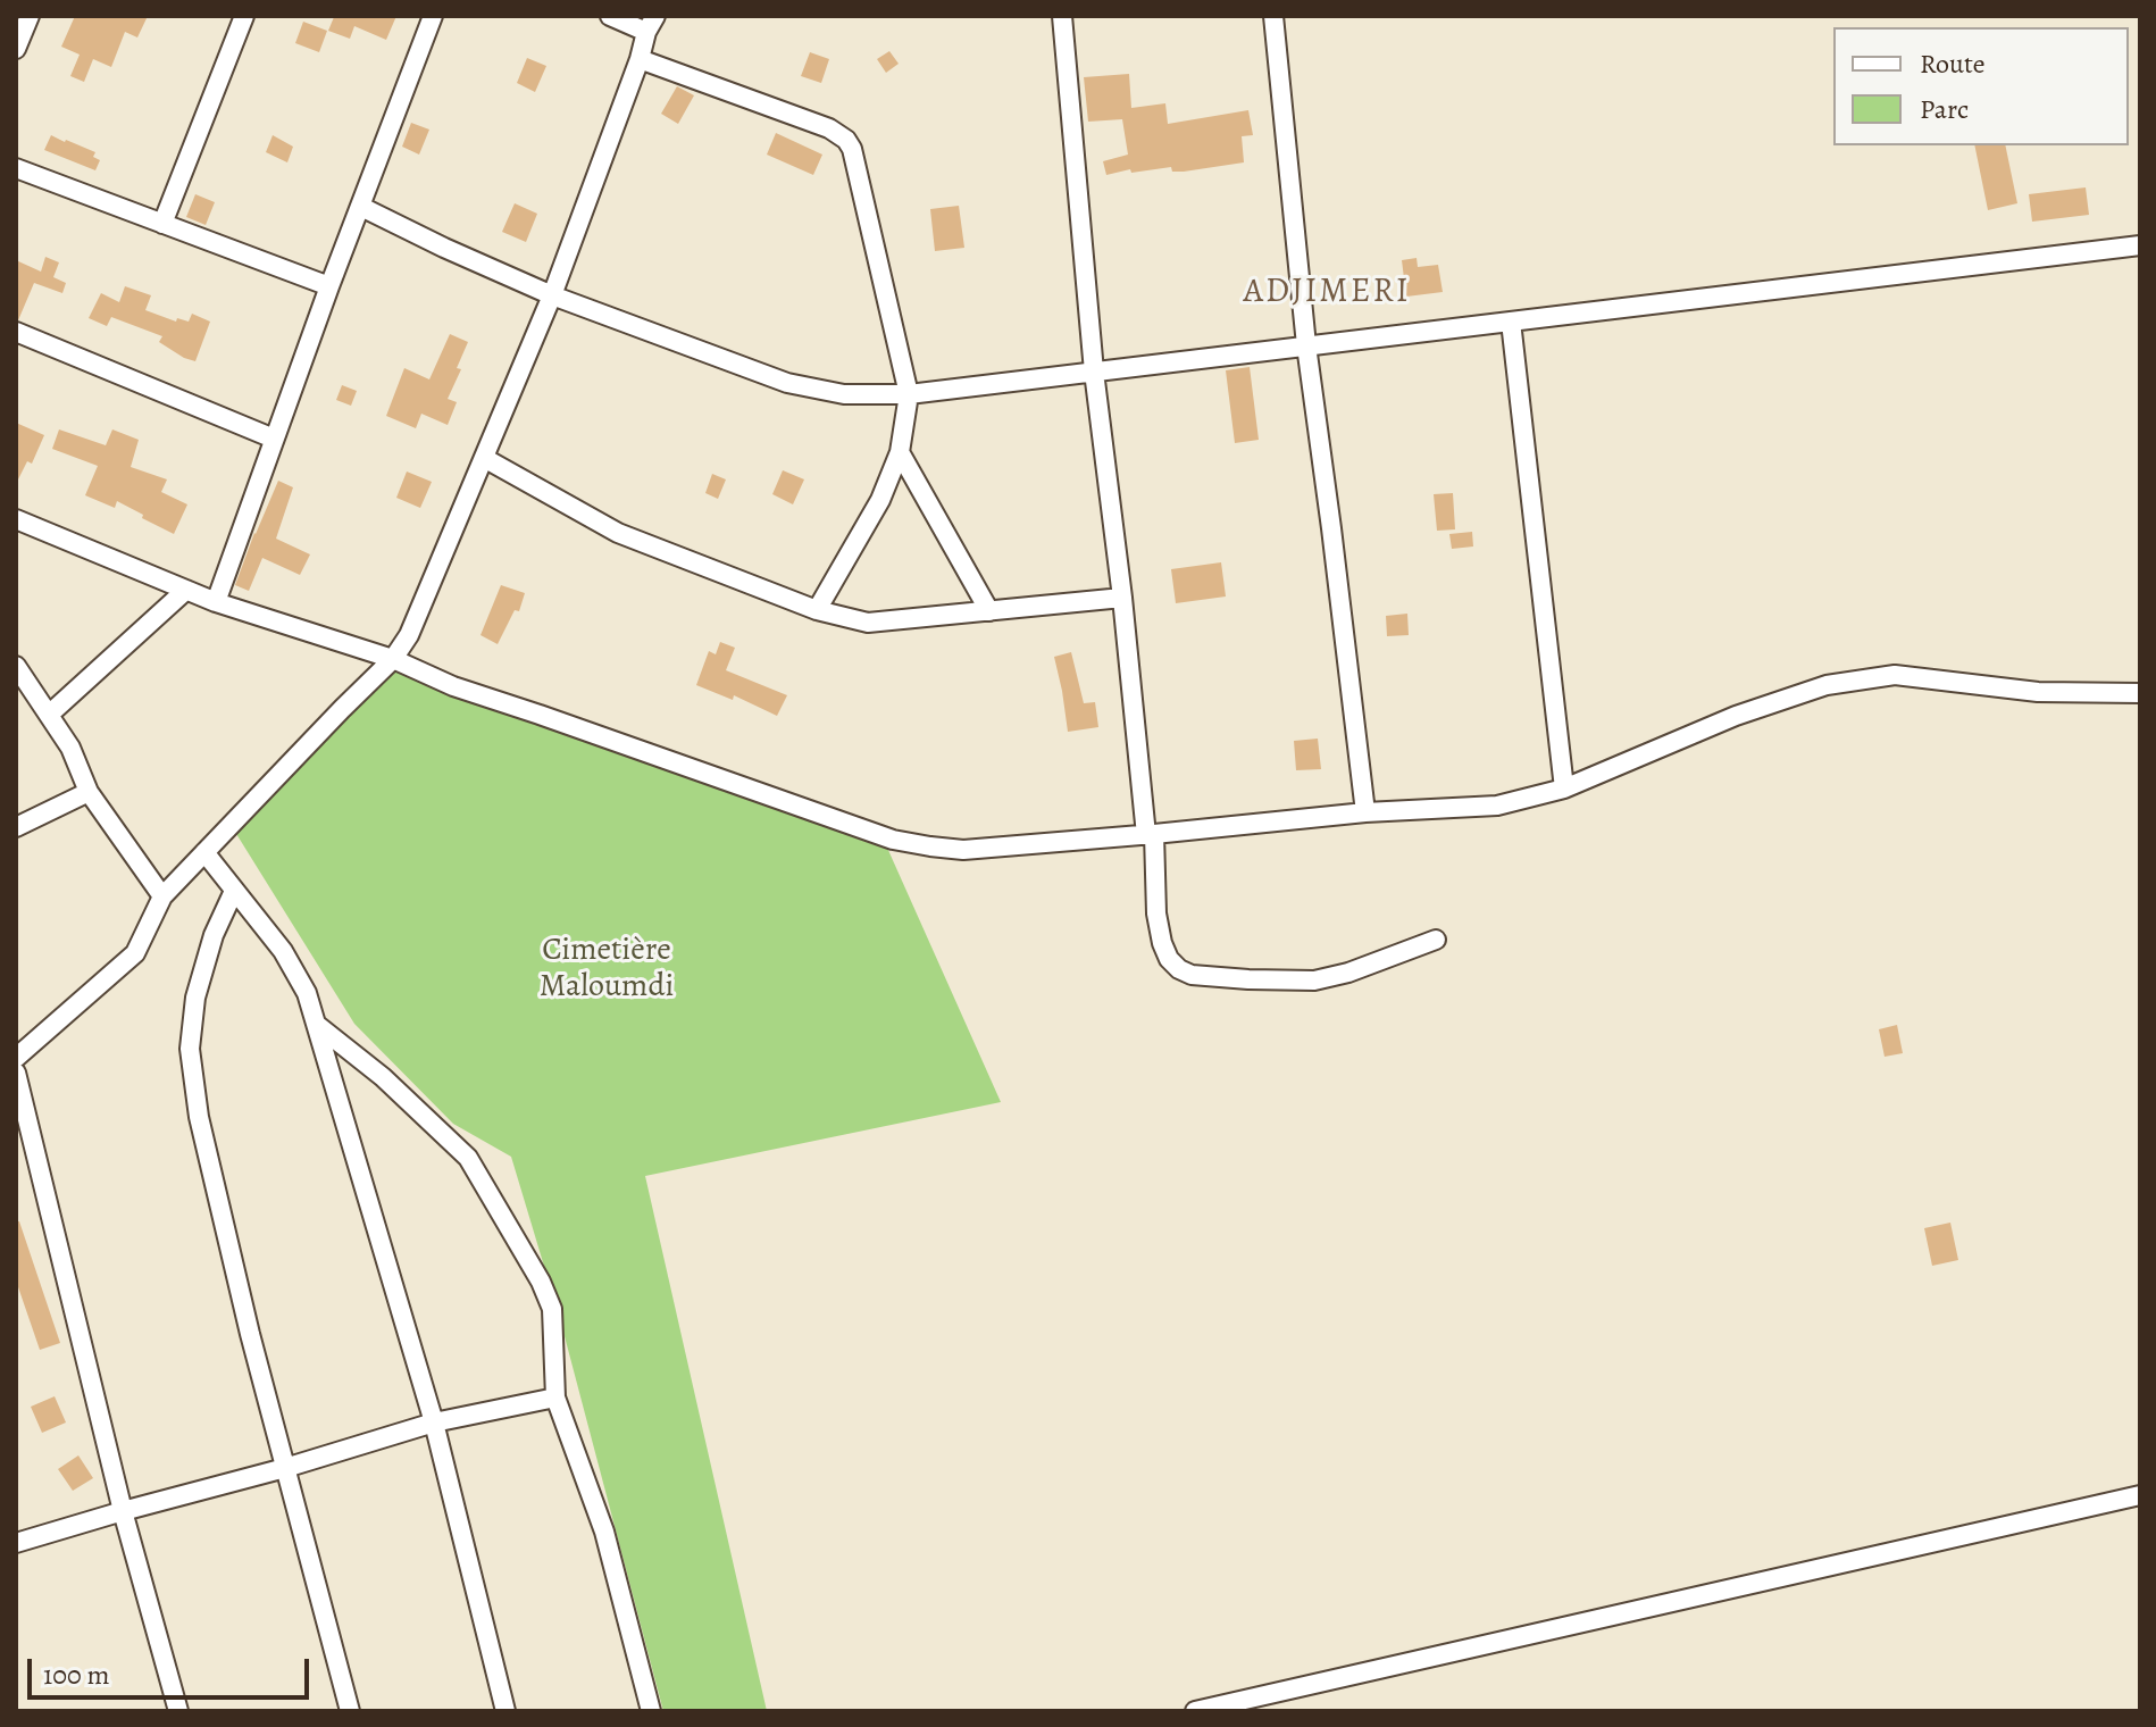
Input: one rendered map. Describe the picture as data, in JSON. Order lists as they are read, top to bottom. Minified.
{"districts":["ADJIMERI"],"parks":["Cimetière Maloumdi"],"legend":["Route","Parc"],"scale_bar":"100 m"}
